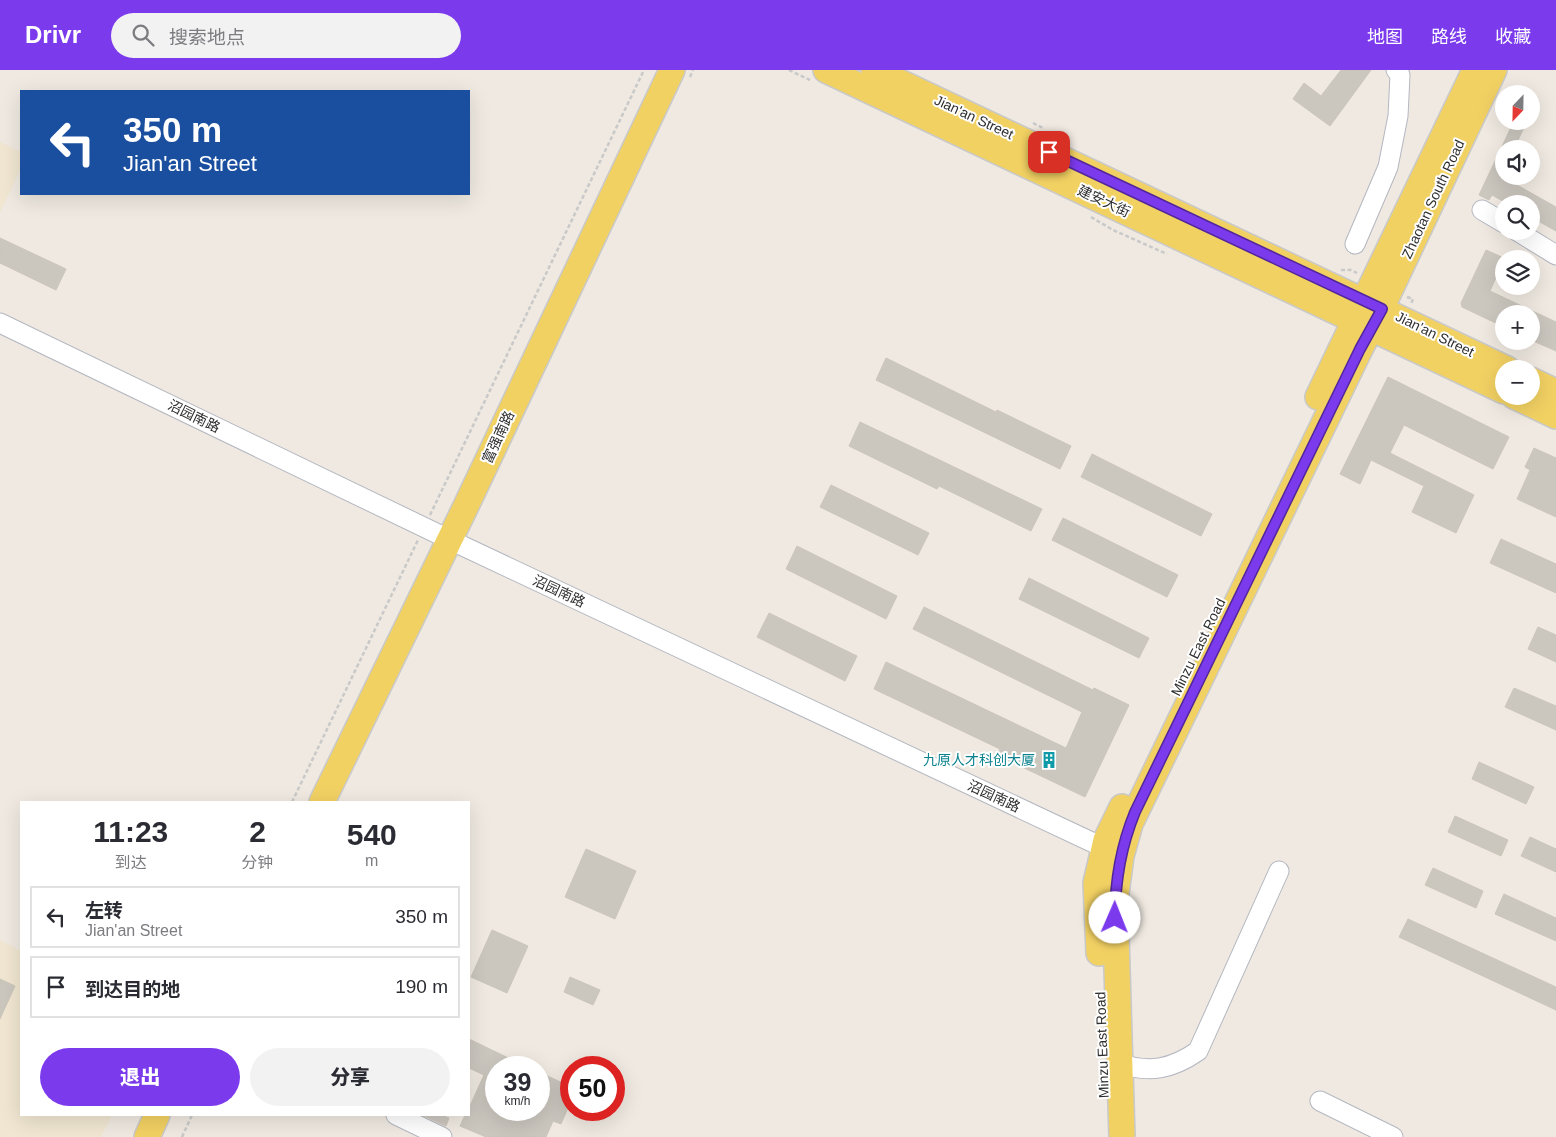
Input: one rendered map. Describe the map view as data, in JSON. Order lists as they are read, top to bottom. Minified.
{"streets":{"main road":["Jian'an Street","Zhaotan South Road","建安大街","富强南路","Minzu East Road"],"street":["沼园南路"]},"crossings":[["Jian'an Street","Zhaotan South Road"],["Jian'an Street","建安大街"],["Jian'an Street","Minzu East Road"],["Zhaotan South Road","建安大街"],["Zhaotan South Road","Minzu East Road"],["建安大街","Minzu East Road"],["沼园南路","富强南路"],["沼园南路","Minzu East Road"]],"places":{"building":["九原人才科创大厦"]},"north":"bottom","page":{"header":"Drivr","search":"搜索地点","nav":["地图","路线","收藏"],"map_buttons":["+","−"],"turn":["350 m","Jian'an Street"],"eta":["11:23","到达","2","分钟","540","m"],"list":[{"name":"左转","note":"Jian'an Street","value":"350 m"},{"name":"到达目的地","value":"190 m"}],"buttons":["退出","分享"],"speed":"39 km/h","limit":"50"}}
